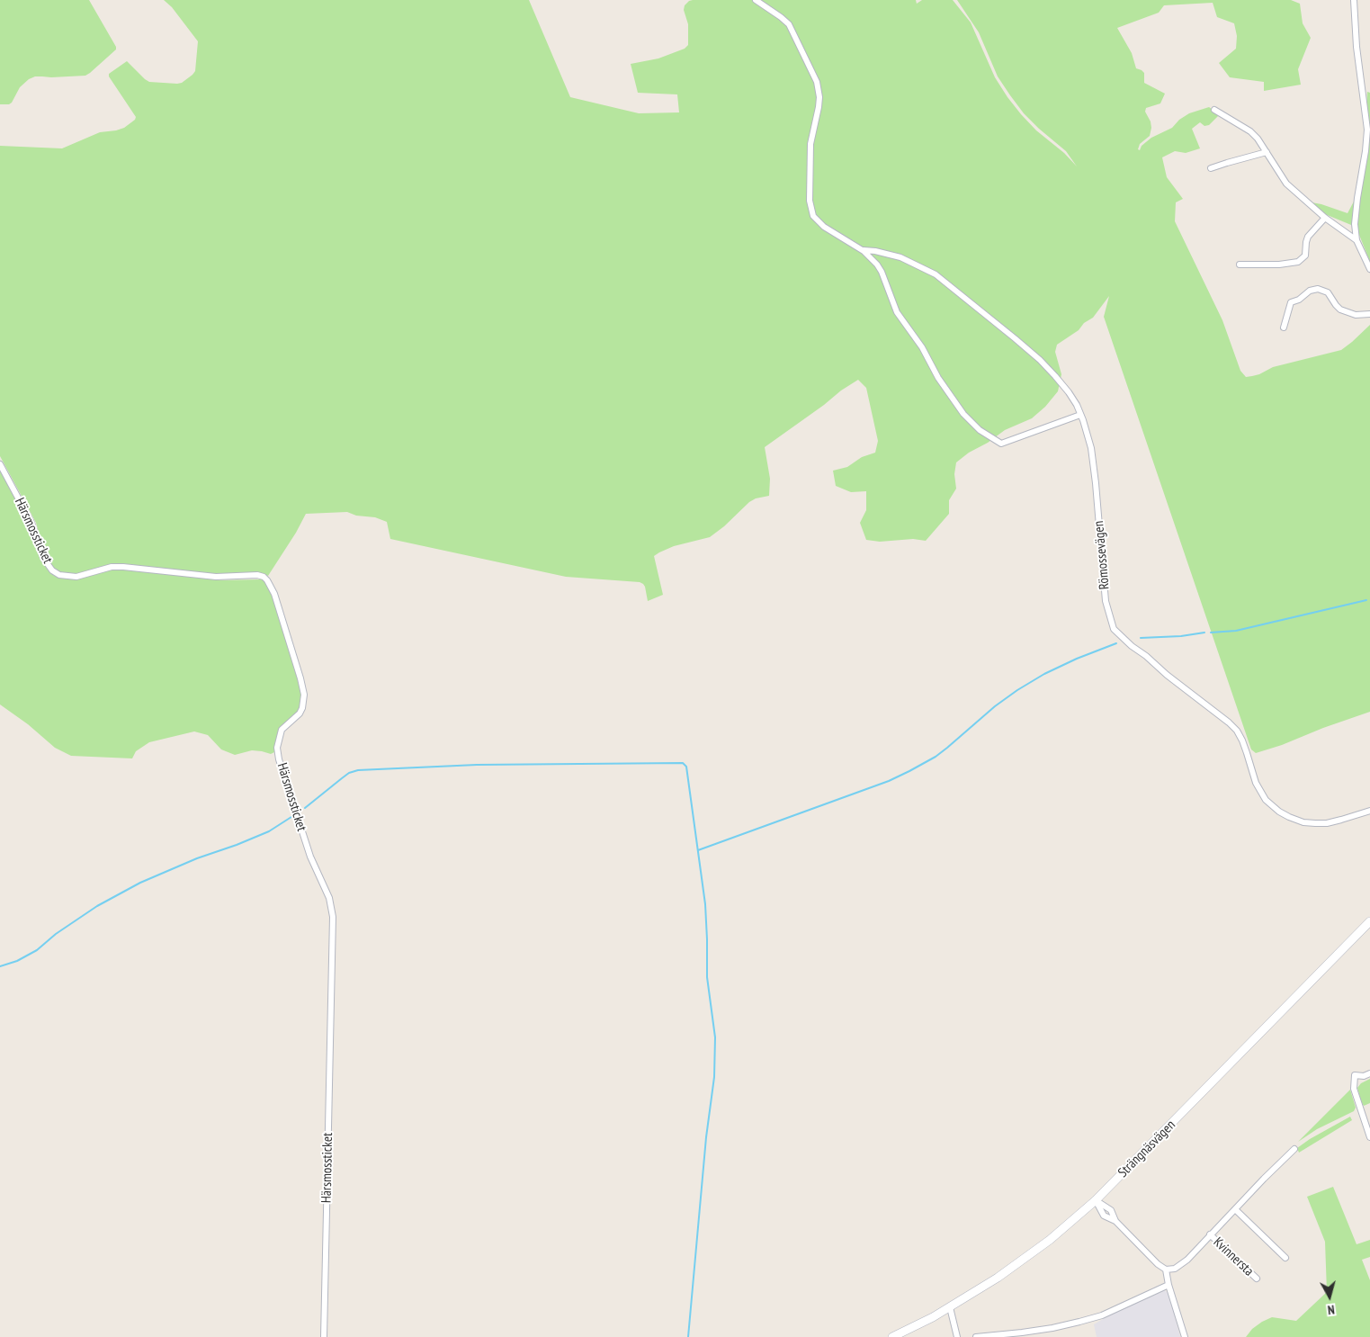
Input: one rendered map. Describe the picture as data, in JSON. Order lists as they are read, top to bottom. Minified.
{"streets":{"main road":["Strängnäsvägen"],"street":["Härsmossticket","Römossevägen","Kvinnersta"]},"north":"bottom"}
